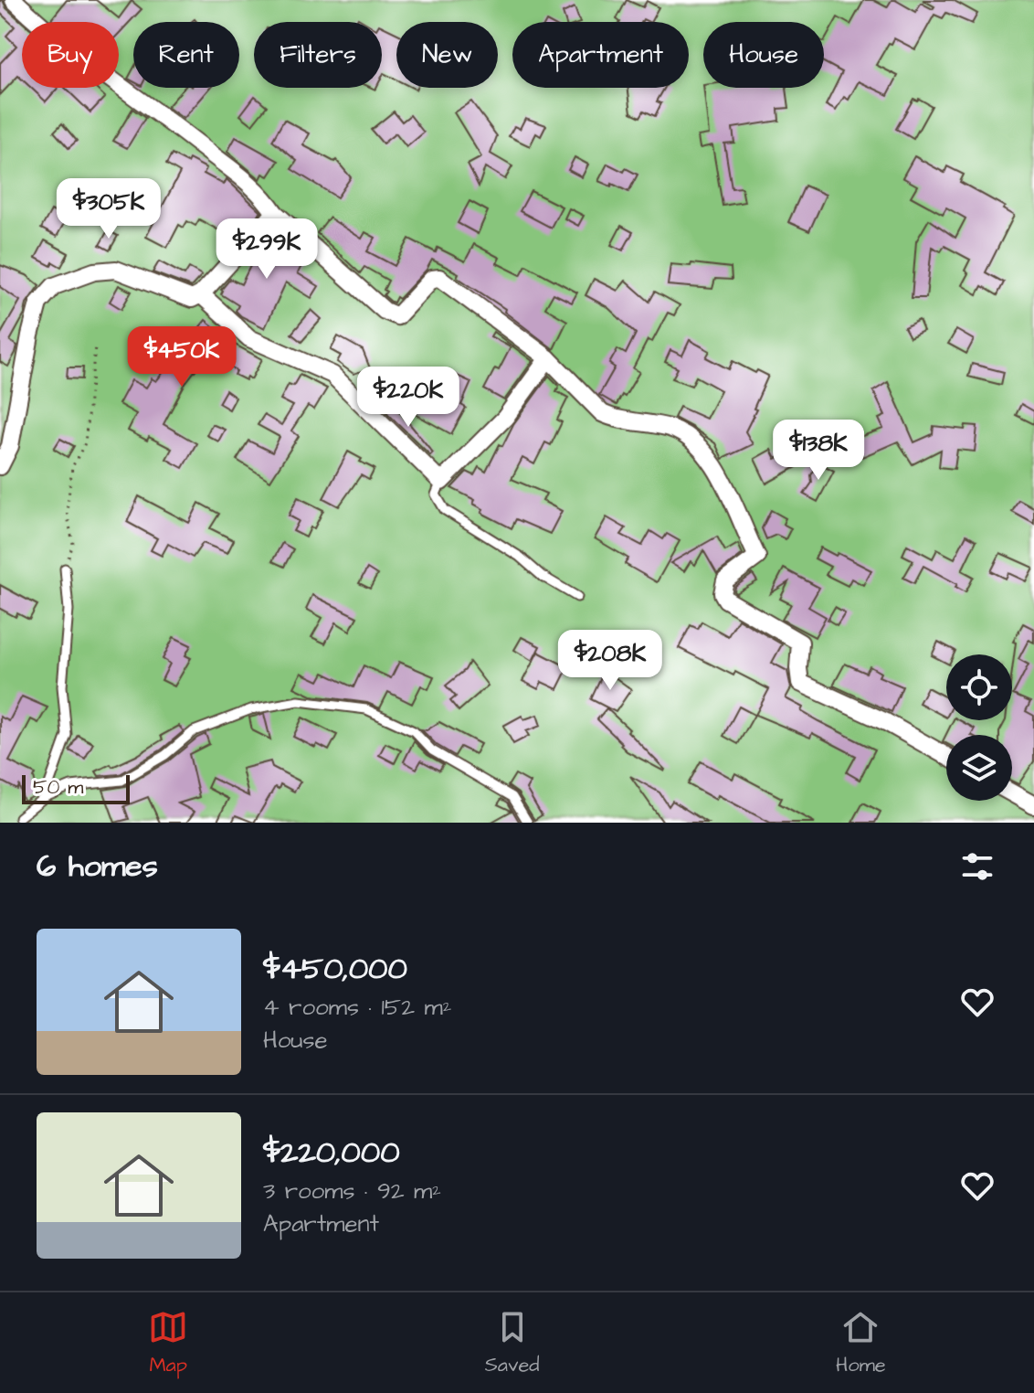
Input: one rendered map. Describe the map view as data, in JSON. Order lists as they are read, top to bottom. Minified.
{"scale_bar":"50 m","page":{"chip":["Buy","Rent","Filters","New","Apartment","House"],"price":["$305K","$299K","$450K","$220K","$138K","$208K"],"scale":"50 m","heading":"6 homes","list":[{"name":"$450,000","note":"4 rooms · 152 m² · House"},{"name":"$220,000","note":"3 rooms · 92 m² · Apartment"}],"tabs":["Map","Saved","Home"]}}
